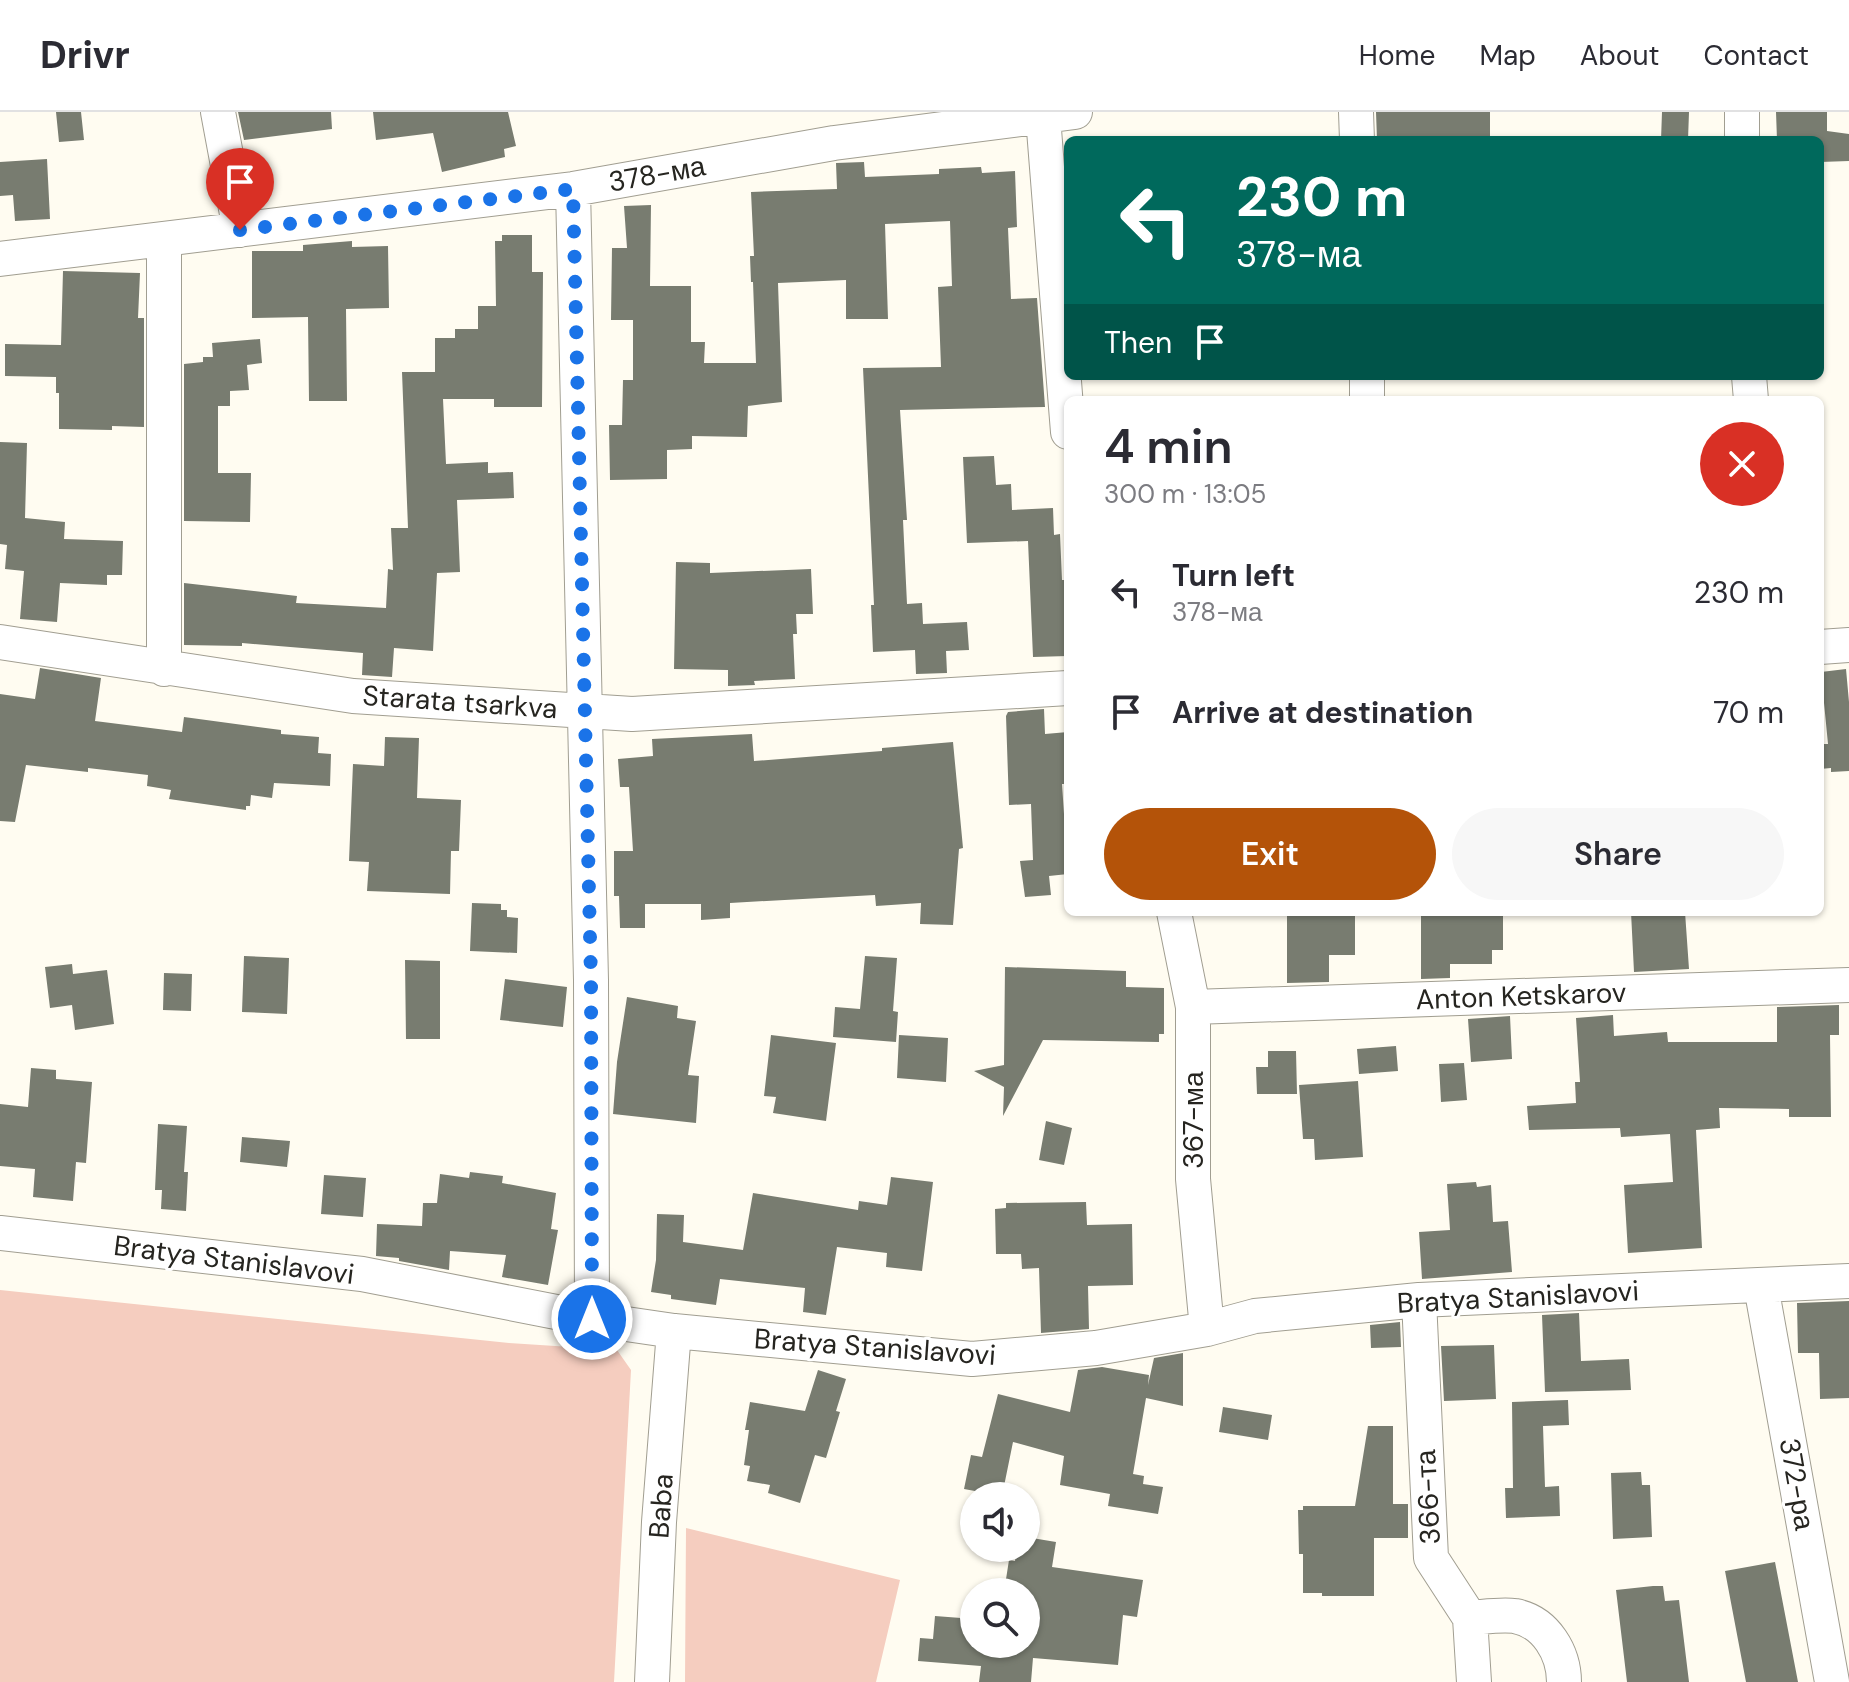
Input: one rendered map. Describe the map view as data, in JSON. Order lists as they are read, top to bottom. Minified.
{"streets":{"street":["378-ма","Starata tsarkva","Anton Ketskarov","367-ма","Bratya Stanislavovi","372-ра","366-та","Baba"]},"crossings":[["Anton Ketskarov","367-ма"],["367-ма","Bratya Stanislavovi"],["Bratya Stanislavovi","372-ра"],["Bratya Stanislavovi","366-та"],["Bratya Stanislavovi","Baba"]],"page":{"header":"Drivr","nav":["Home","Map","About","Contact"],"turn":["230 m","378-ма"],"then":"Then","heading":["4 min","300 m · 13:05"],"list":[{"name":"Turn left","note":"378-ма","value":"230 m"},{"name":"Arrive at destination","value":"70 m"}],"buttons":["Exit","Share"]}}
